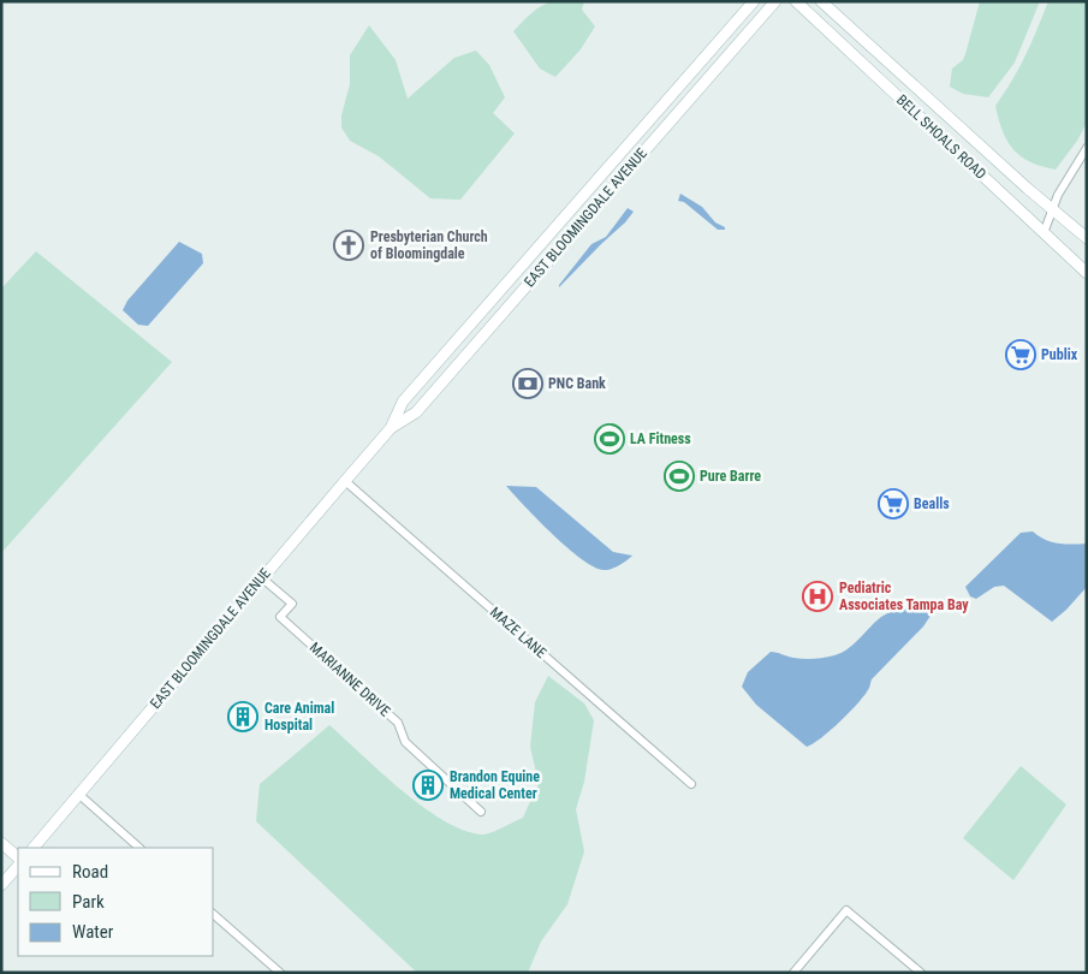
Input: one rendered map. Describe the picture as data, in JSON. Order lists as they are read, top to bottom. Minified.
{"streets":{"main road":["BELL SHOALS ROAD","EAST BLOOMINGDALE AVENUE"],"street":["MAZE LANE","MARIANNE DRIVE"]},"crossings":[["EAST BLOOMINGDALE AVENUE","MAZE LANE"],["EAST BLOOMINGDALE AVENUE","MARIANNE DRIVE"]],"places":{"church":["Presbyterian Church of Bloomingdale"],"supermarket":["Publix","Bealls"],"bank":["PNC Bank"],"sports":["LA Fitness","Pure Barre"],"hospital":["Pediatric Associates Tampa Bay"],"building":["Care Animal Hospital","Brandon Equine Medical Center"]},"legend":["Road","Park","Water"]}
